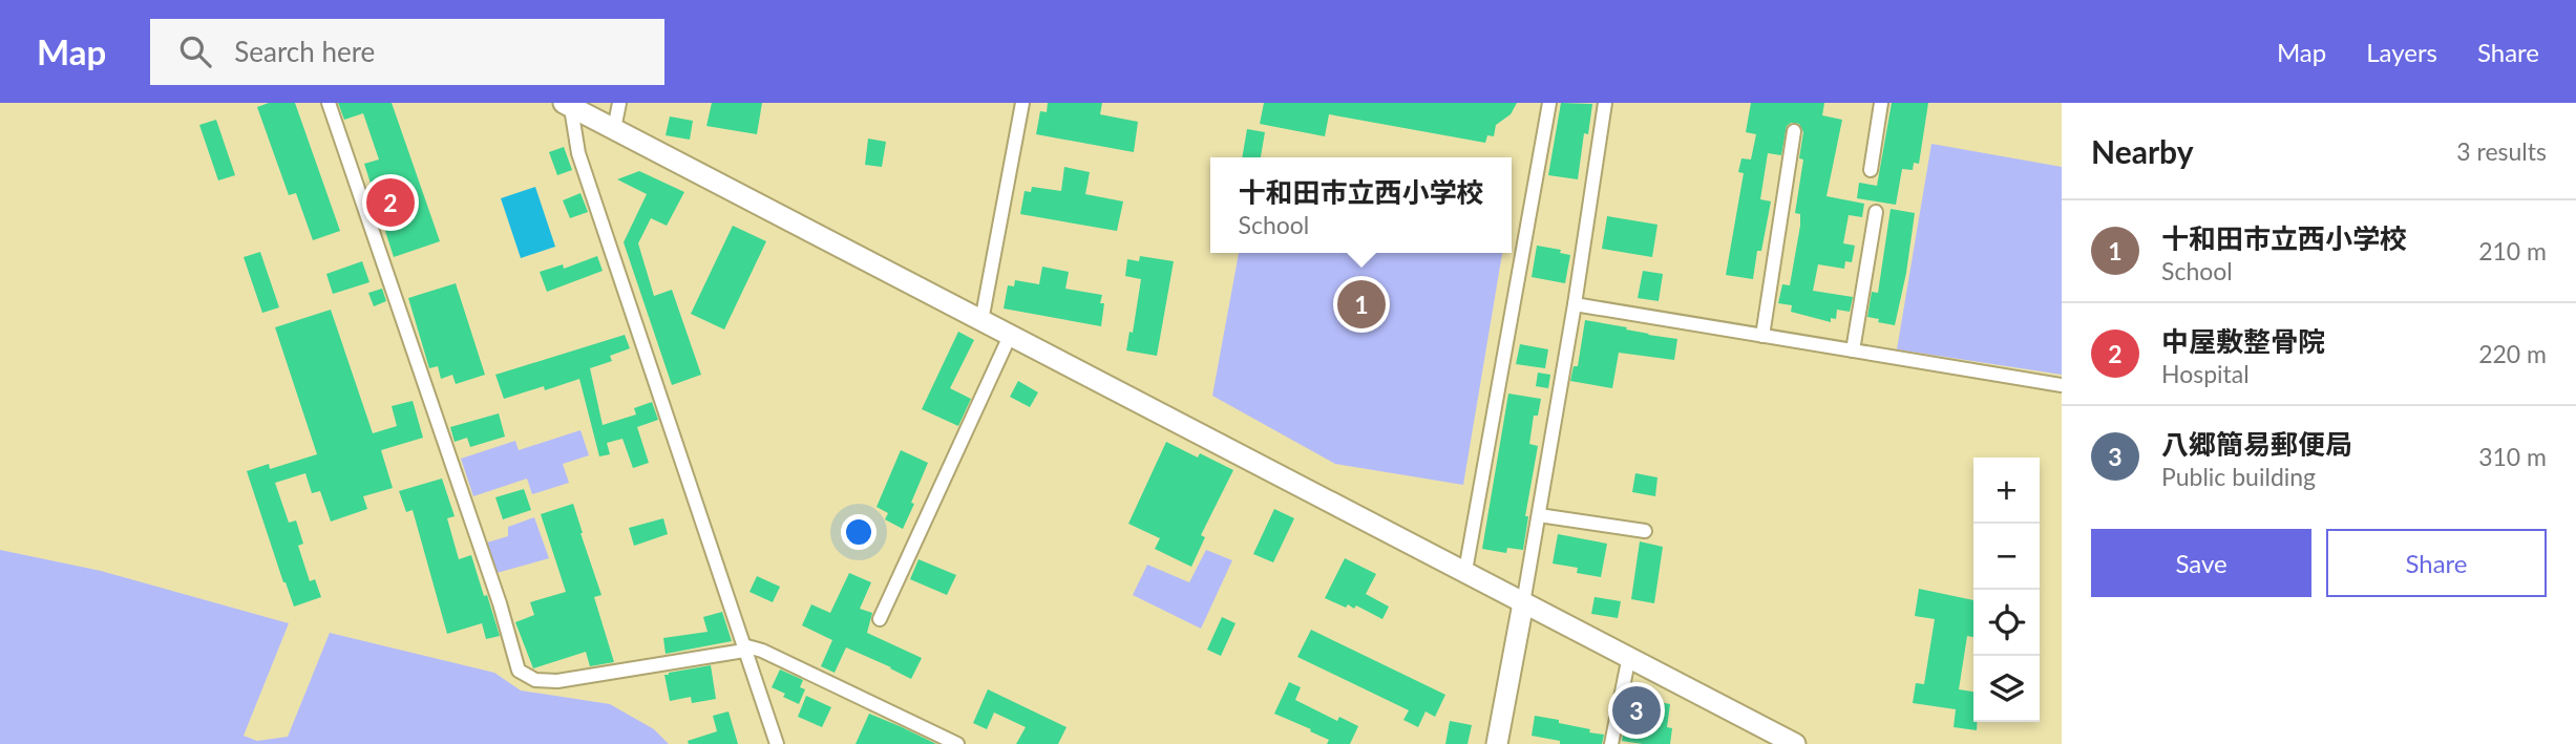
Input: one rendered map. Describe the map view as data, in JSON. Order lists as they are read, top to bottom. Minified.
{"page":{"header":"Map","search":"Search here","nav":["Map","Layers","Share"],"heading":["Nearby","3 results"],"popup":["十和田市立西小学校","School"],"pins":["2","1","3"],"list":[{"mark":"1","name":"十和田市立西小学校","note":"School","value":"210 m"},{"mark":"2","name":"中屋敷整骨院","note":"Hospital","value":"220 m"},{"mark":"3","name":"八郷簡易郵便局","note":"Public building","value":"310 m"}],"map_buttons":["+","−"],"buttons":["Save","Share"]}}
